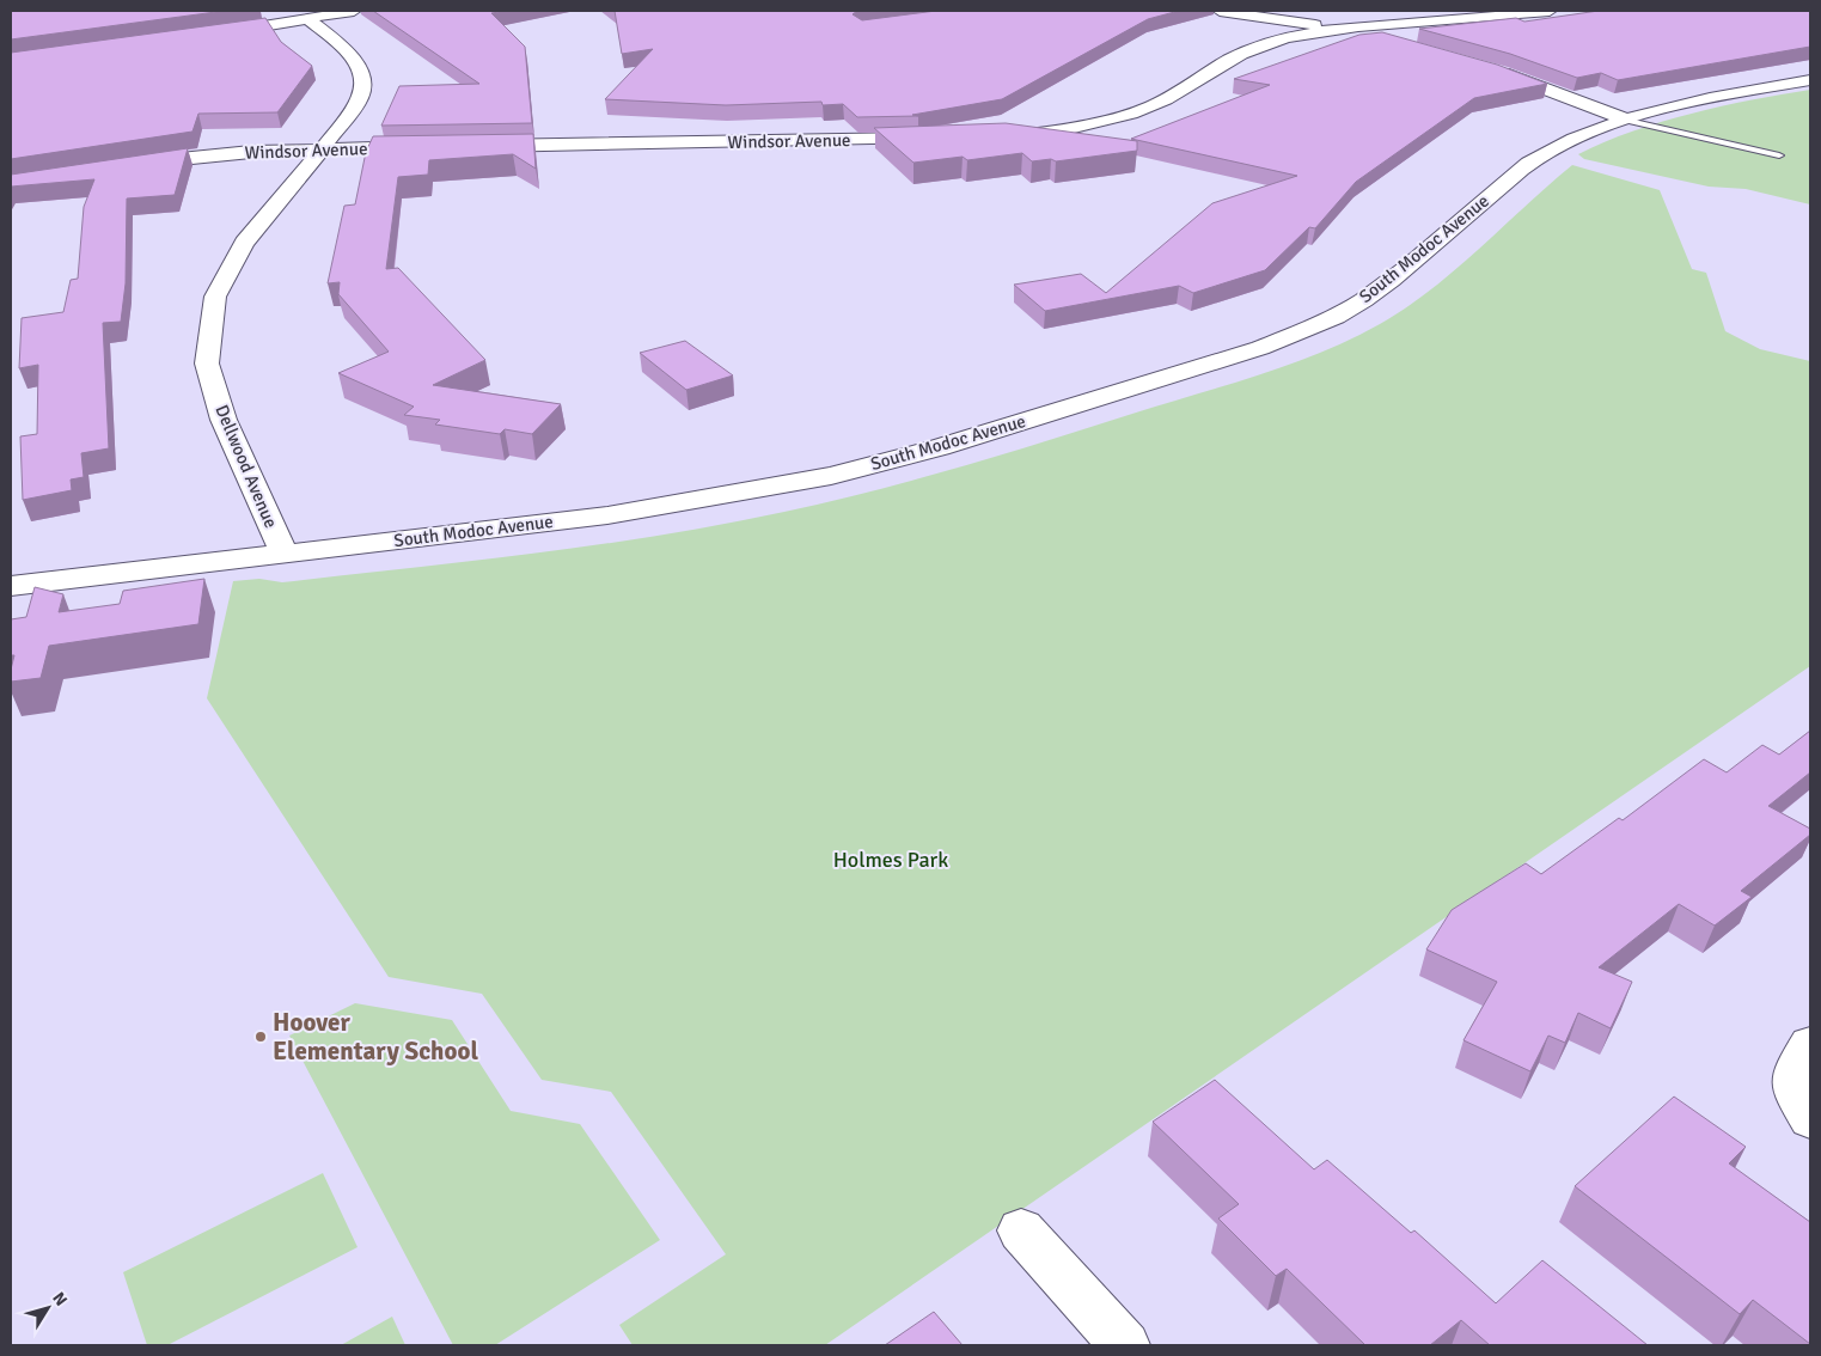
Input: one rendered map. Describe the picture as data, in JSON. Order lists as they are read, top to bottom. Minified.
{"streets":{"street":["Windsor Avenue","South Modoc Avenue","Dellwood Avenue"]},"crossings":[["Windsor Avenue","Dellwood Avenue"],["South Modoc Avenue","Dellwood Avenue"]],"parks":["Holmes Park"],"places":["Hoover Elementary School"],"north":"top right"}
